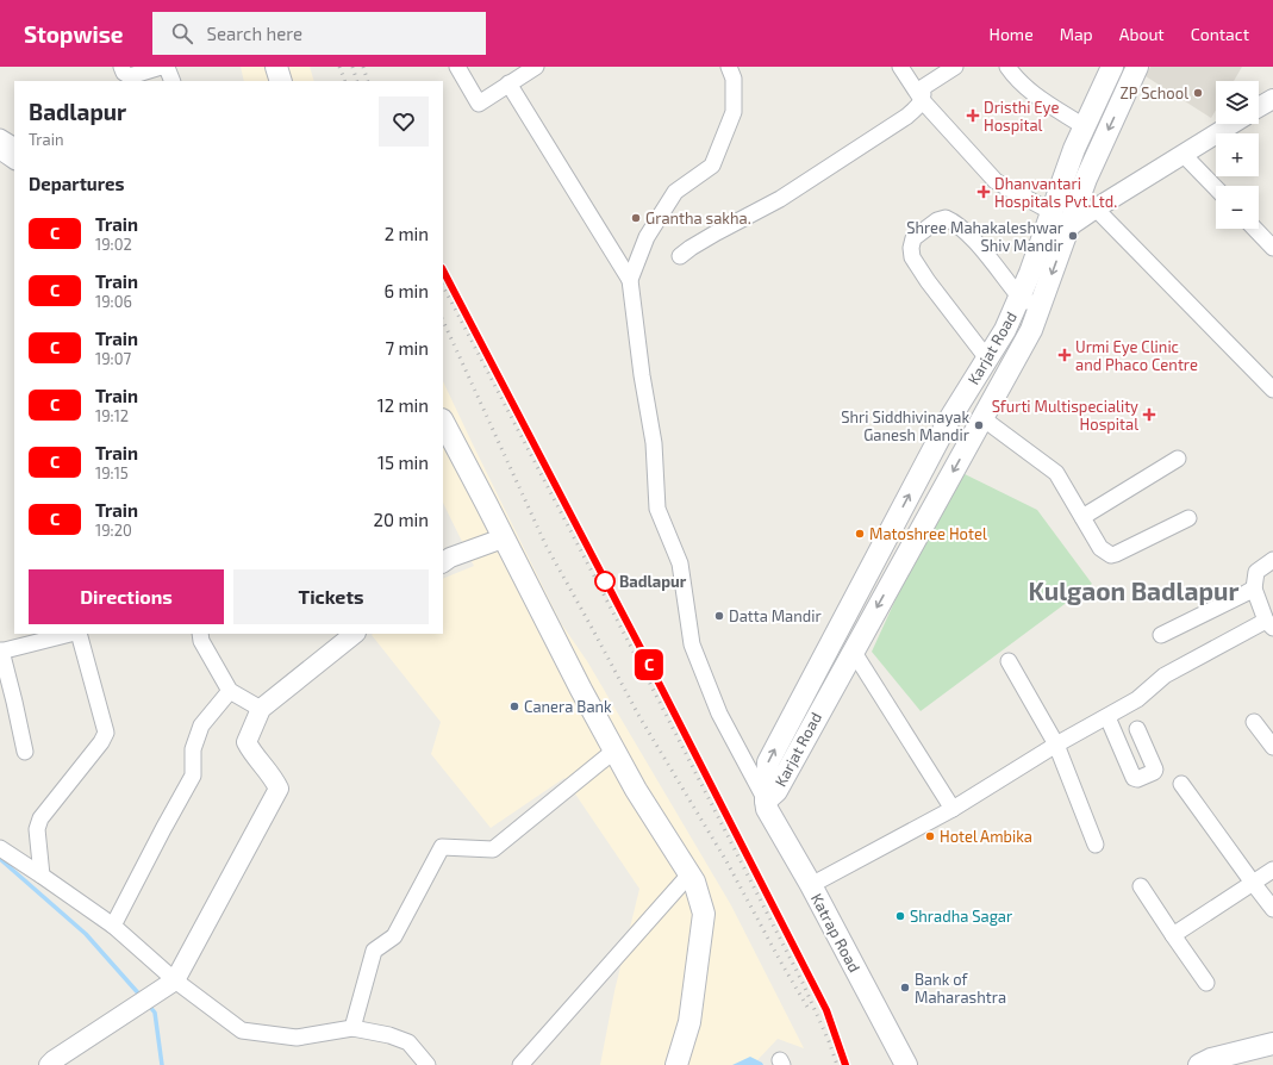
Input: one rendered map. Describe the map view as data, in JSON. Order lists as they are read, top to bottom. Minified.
{"streets":{"main road":["Karjat Road","Katrap Road"]},"crossings":[["Karjat Road","Katrap Road"]],"districts":["Kulgaon Badlapur"],"places":{"other":["ZP School","Grantha sakha.","Shree Mahakaleshwar Shiv Mandir","Shri Siddhivinayak Ganesh Mandir","Matoshree Hotel","Badlapur","Datta Mandir","Canera Bank","Hotel Ambika","Shradha Sagar","Bank of Maharashtra"],"health":["Dristhi Eye Hospital","Dhanvantari Hospitals Pvt.Ltd.","Urmi Eye Clinic and Phaco Centre","Sfurti Multispeciality Hospital"]},"page":{"header":"Stopwise","search":"Search here","nav":["Home","Map","About","Contact"],"on_map":"C","map_buttons":["+","−"],"heading":[["Badlapur","Train"],"Departures"],"list":[{"mark":"C","name":"Train","note":"19:02","value":"2 min"},{"mark":"C","name":"Train","note":"19:06","value":"6 min"},{"mark":"C","name":"Train","note":"19:07","value":"7 min"},{"mark":"C","name":"Train","note":"19:12","value":"12 min"},{"mark":"C","name":"Train","note":"19:15","value":"15 min"},{"mark":"C","name":"Train","note":"19:20","value":"20 min"}],"buttons":["Directions","Tickets"]}}
